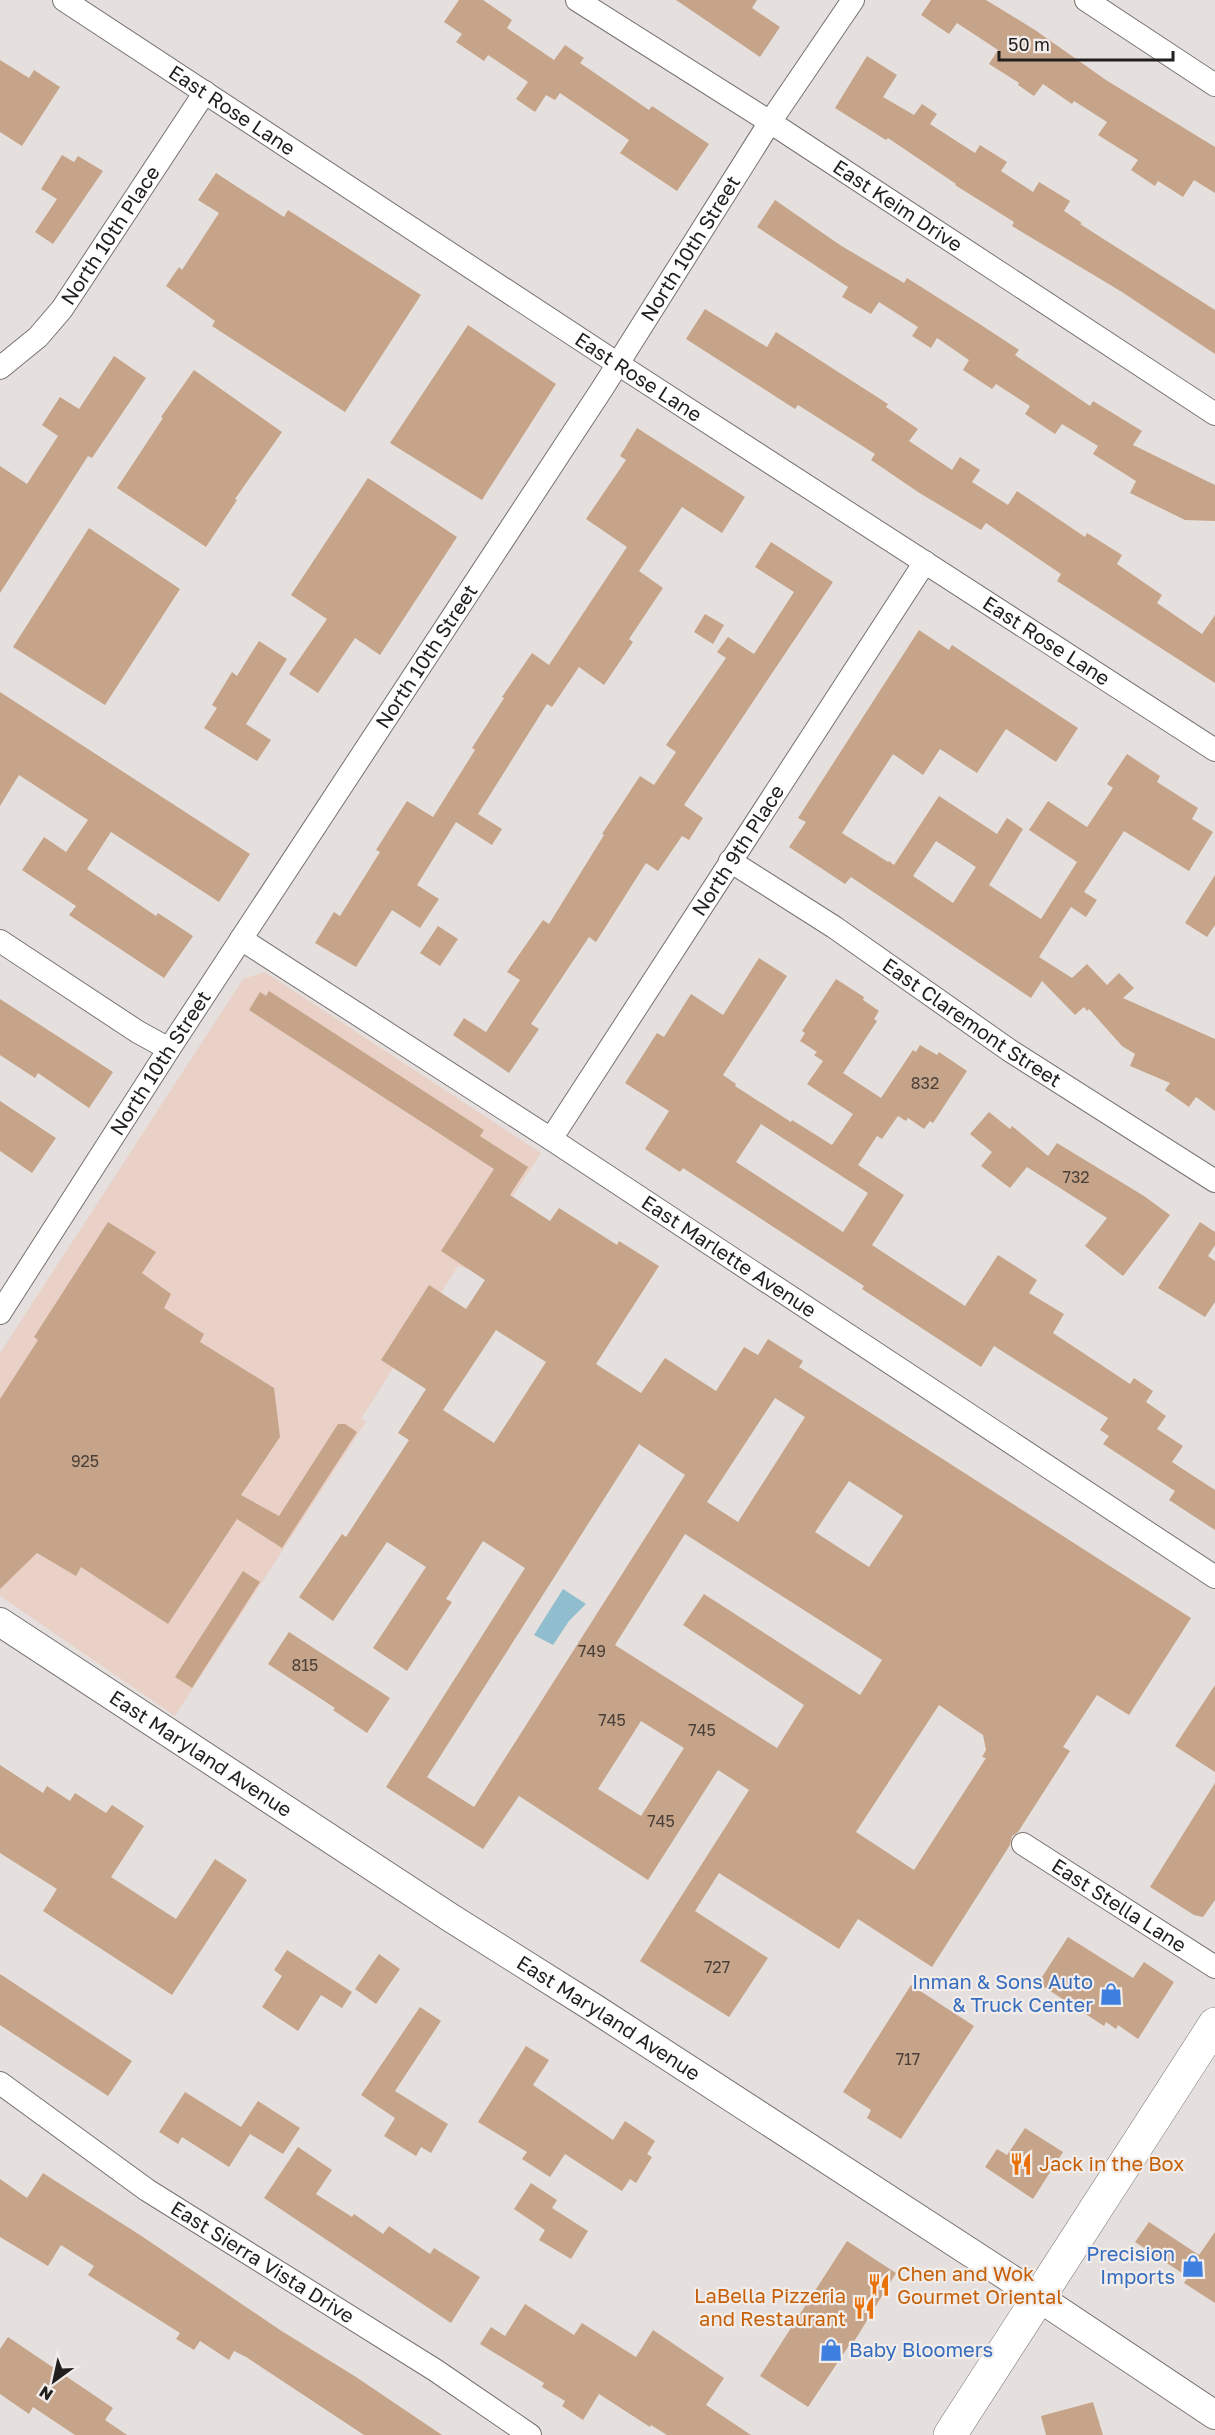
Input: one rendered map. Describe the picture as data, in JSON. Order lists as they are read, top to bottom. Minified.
{"streets":{"street":["East Rose Lane","East Keim Drive","North 10th Place","North 10th Street","North 9th Place","East Claremont Street","East Marlette Avenue","East Maryland Avenue","East Stella Lane","East Sierra Vista Drive"]},"crossings":[["East Rose Lane","North 10th Place"],["East Rose Lane","North 10th Street"],["East Rose Lane","North 9th Place"],["East Keim Drive","North 10th Street"],["North 10th Street","East Marlette Avenue"],["North 9th Place","East Claremont Street"],["North 9th Place","East Marlette Avenue"]],"places":{"shop":["Inman & Sons Auto & Truck Center","Precision Imports","Baby Bloomers"],"restaurant":["Jack in the Box","Chen and Wok Gourmet Oriental","LaBella Pizzeria and Restaurant"]},"house_numbers":["832","732","925","749","815","745","745","745","727","717"],"scale_bar":"50 m","north":"bottom left"}
